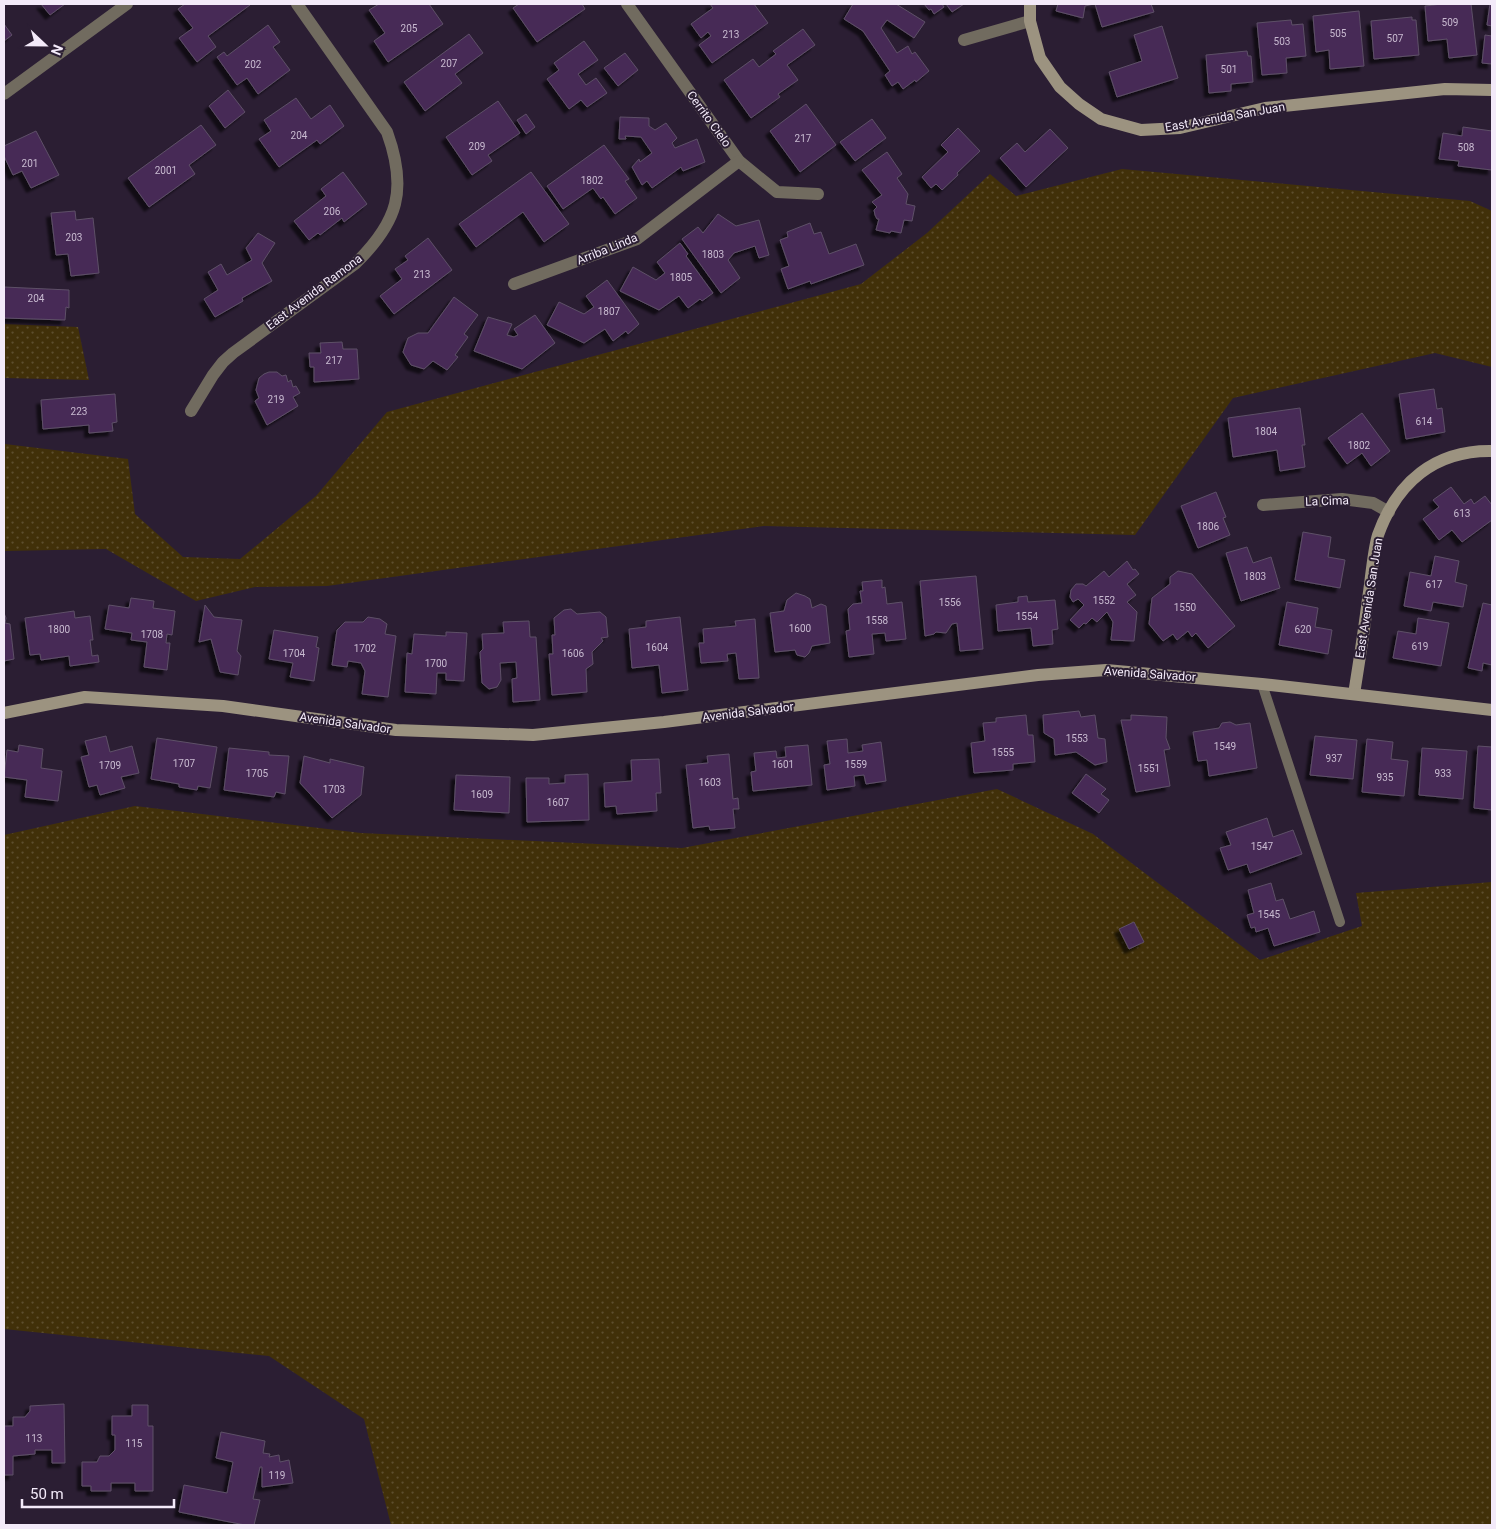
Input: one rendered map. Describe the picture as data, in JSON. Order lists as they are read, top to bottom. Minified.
{"streets":{"street":["East Avenida San Juan","Cerrito Cielo","Arriba Linda","East Avenida Ramona","La Cima","Avenida Salvador"]},"crossings":[["East Avenida San Juan","La Cima"],["East Avenida San Juan","Avenida Salvador"],["Cerrito Cielo","Arriba Linda"]],"house_numbers":["509","205","505","213","507","503","207","202","501","204","217","209","508","201","2001","1802","206","203","1803","213","1805","204","1807","217","219","223","614","1804","1802","613","1806","1803","617","1552","1556","1550","1554","1558","1600","1800","620","1708","619","1604","1702","1704","1606","1700","1553","1549","1555","937","1707","1601","1559","1709","1551","1705","933","935","1603","1703","1609","1607","1547","1545","113","115","119"],"scale_bar":"50 m","north":"right"}
